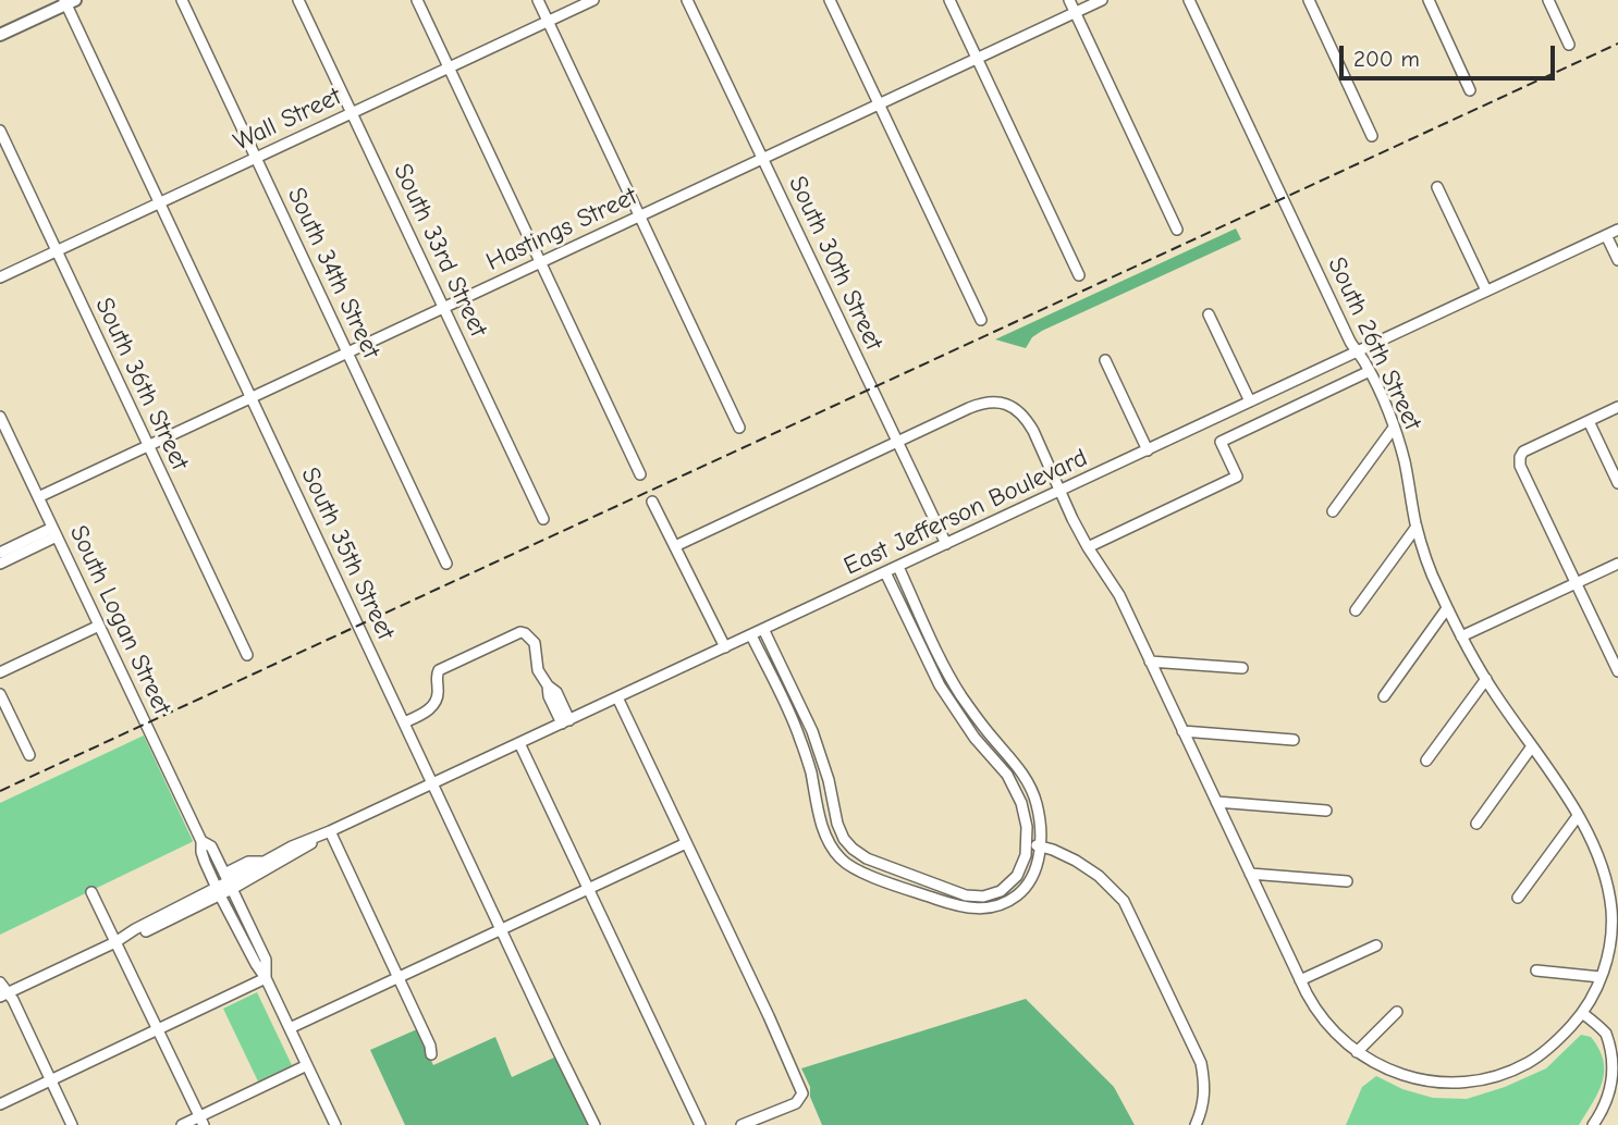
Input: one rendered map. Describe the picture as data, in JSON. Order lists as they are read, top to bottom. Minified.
{"streets":{"street":["Wall Street","Hastings Street","South 33rd Street","South 30th Street","South 34th Street","South 26th Street","South 36th Street","East Jefferson Boulevard","South 35th Street","South Logan Street"]},"crossings":[["Wall Street","South 33rd Street"],["Wall Street","South 34th Street"],["Wall Street","South 36th Street"],["Wall Street","South 35th Street"],["Hastings Street","South 33rd Street"],["Hastings Street","South 30th Street"],["Hastings Street","South 34th Street"],["Hastings Street","South 36th Street"],["Hastings Street","South 35th Street"],["Hastings Street","South Logan Street"],["South 30th Street","South 26th Street"],["South 30th Street","East Jefferson Boulevard"],["South 26th Street","East Jefferson Boulevard"],["East Jefferson Boulevard","South 35th Street"],["East Jefferson Boulevard","South Logan Street"]],"scale_bar":"200 m"}
